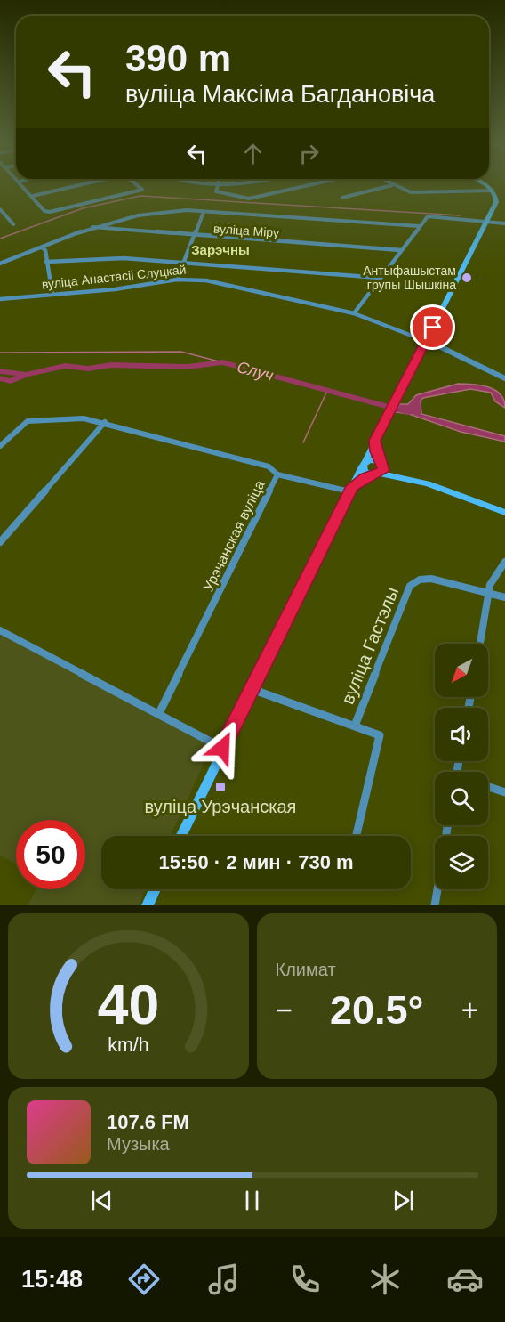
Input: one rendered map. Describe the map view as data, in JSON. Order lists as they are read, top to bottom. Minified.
{"streets":{"street":["вуліца Міру","вуліца Анастасіі Слуцкай","Урэчанская вуліца","вуліца Гастэлы"]},"districts":["Зарэчны"],"water":["Случ"],"places":{"other":["Антыфашыстам групы Шышкіна"],"transit":["вуліца Урэчанская"]},"north":"bottom left","page":{"turn":["390 m","вуліца Максіма Багдановіча"],"limit":"50","trip":"15:50 · 2 мин · 730 m","tile":"Климат","heat":["−","20.5°","+"],"song":["107.6 FM","Музыка"],"tabs":"15:48","gauge":["40","km/h"]}}
